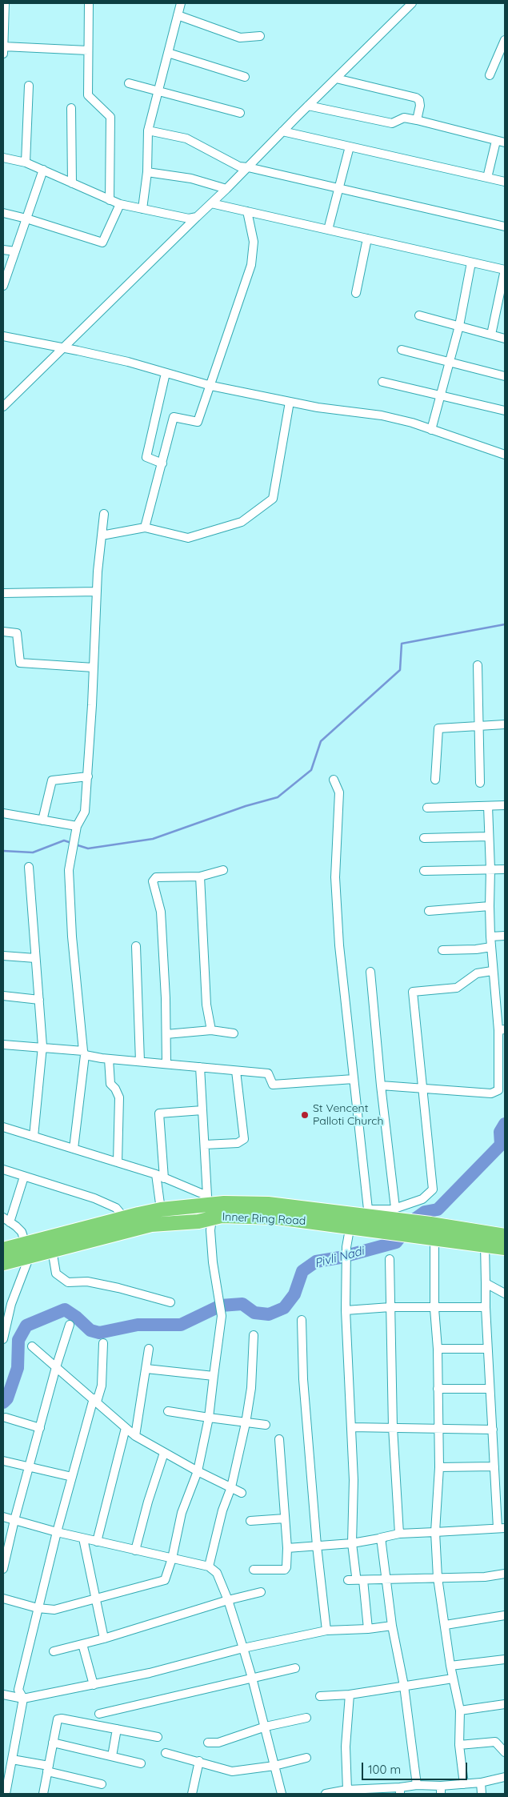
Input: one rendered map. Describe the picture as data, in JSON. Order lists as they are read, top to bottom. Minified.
{"streets":{"highway":["Inner Ring Road"]},"water":["Pivli Nadi"],"places":["St Vencent Palloti Church"],"scale_bar":"100 m"}
